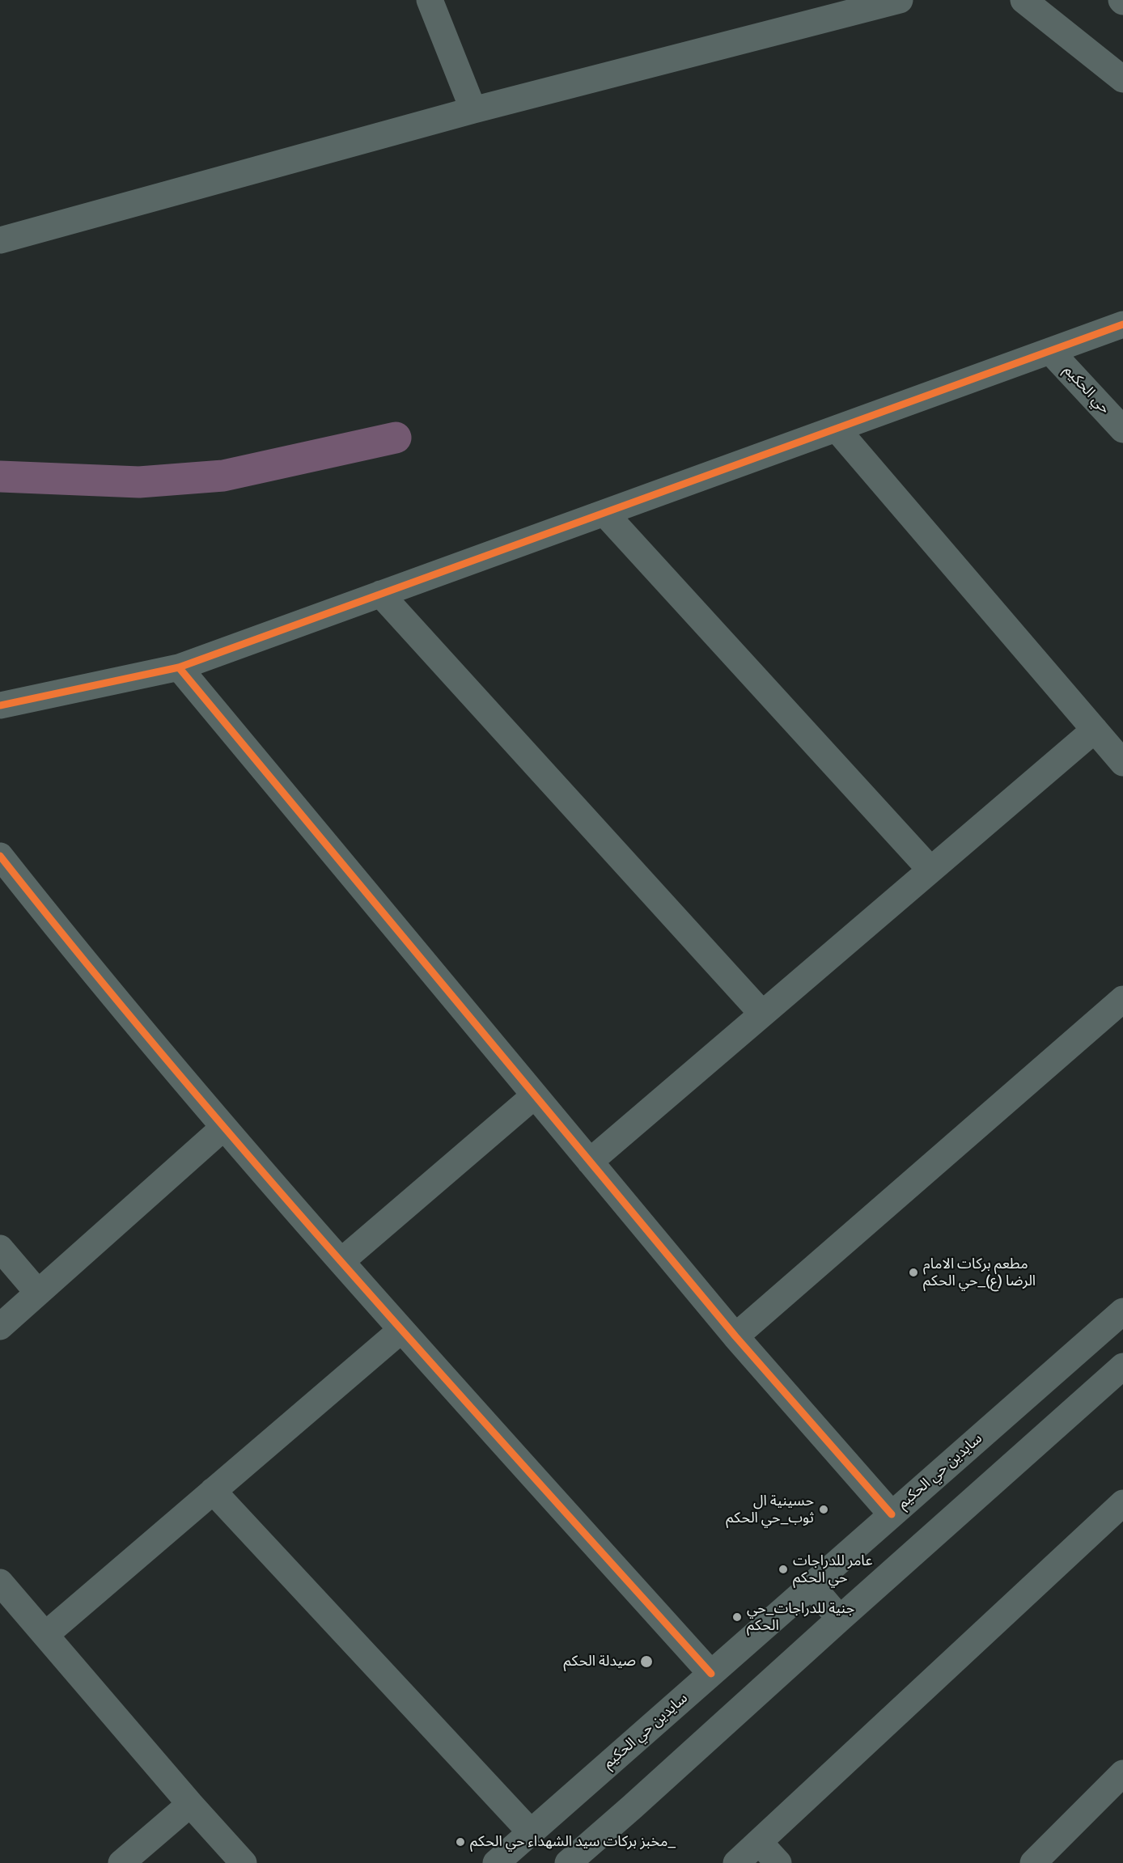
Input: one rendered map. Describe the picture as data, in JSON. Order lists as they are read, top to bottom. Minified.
{"streets":{"street":["حي الحكيم","سايدين حي الحكيم"]},"places":["مطعم بركات الامام الرضا (ع)_حي الحكم","حسينية ال ثوب_حي الحكم","عامر للدراجات حي الحكم","جنية للدراجات_حي الحكم","صيدلة الحكم","مخبز بركات سيد الشهداء حي الحكم_"]}
